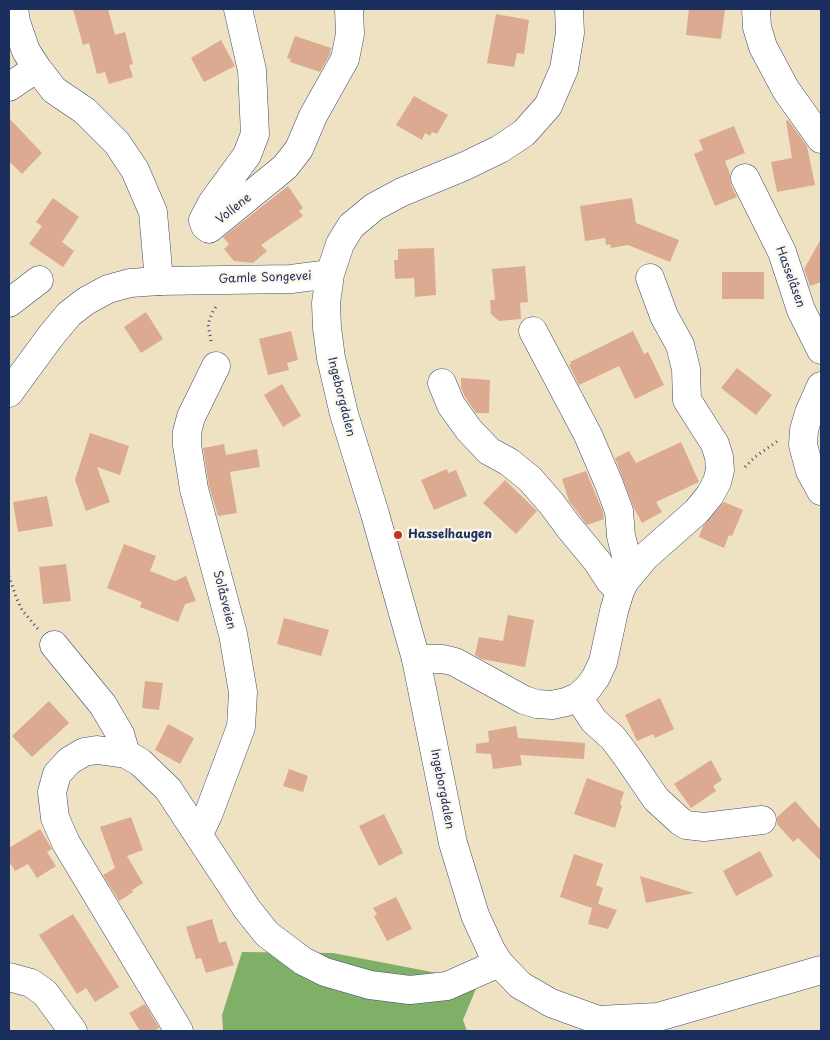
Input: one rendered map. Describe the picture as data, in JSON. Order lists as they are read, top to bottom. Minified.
{"streets":{"street":["Vollene","Hasselåsen","Gamle Songevei","Ingeborgdalen","Solåsveien"]},"crossings":[["Gamle Songevei","Ingeborgdalen"]],"places":["Hasselhaugen"]}
